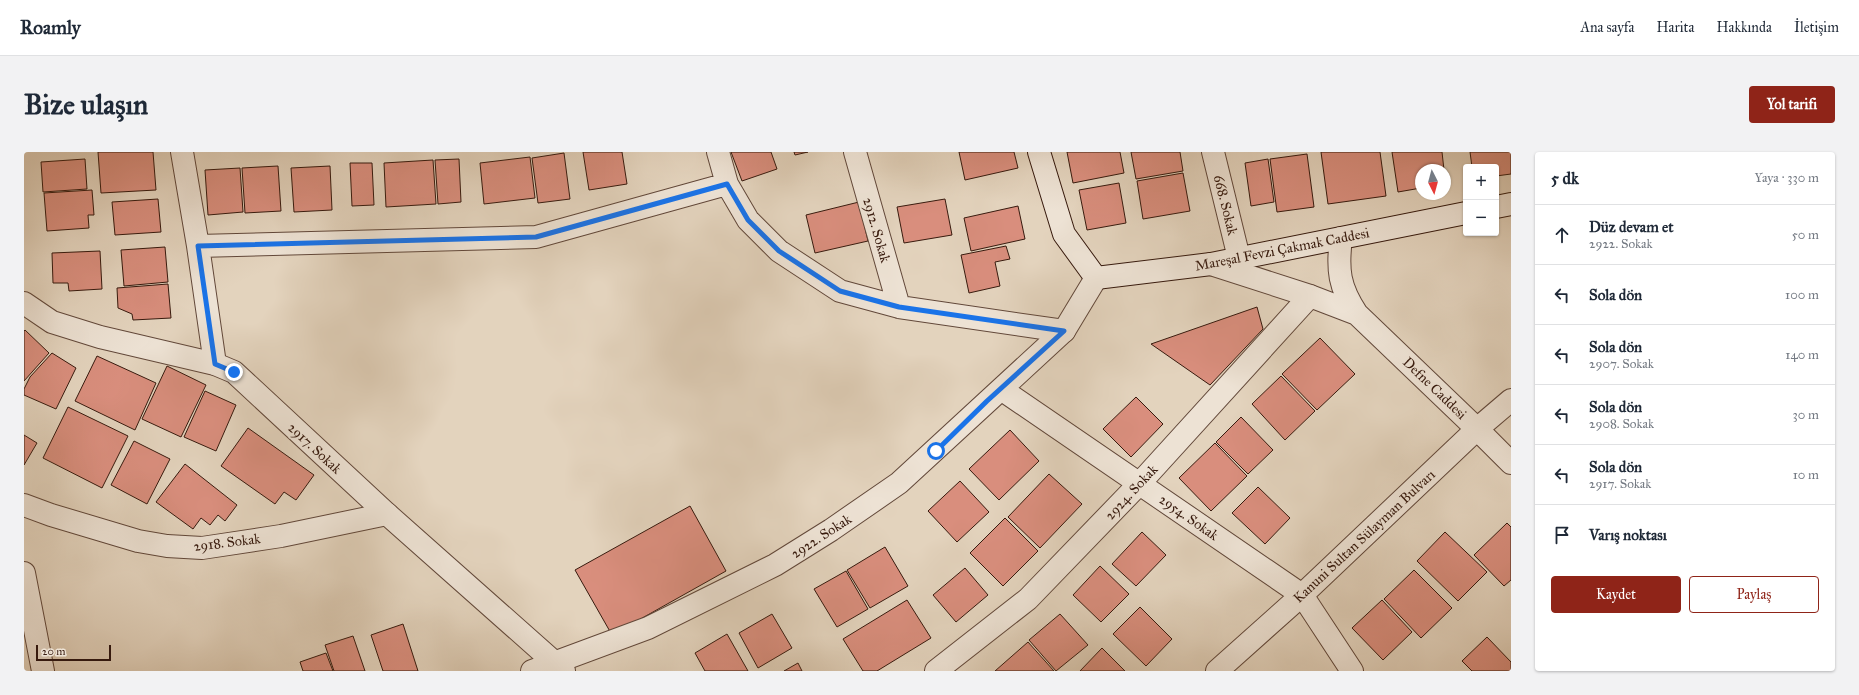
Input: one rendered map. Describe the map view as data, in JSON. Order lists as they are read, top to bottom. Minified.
{"streets":{"street":["668. Sokak","2912. Sokak","Mareşal Fevzi Çakmak Caddesi","Defne Caddesi","2917. Sokak","2924. Sokak","2954. Sokak","2922. Sokak","Kanuni Sultan Sülayman Bulvarı","2918. Sokak"]},"crossings":[["668. Sokak","Mareşal Fevzi Çakmak Caddesi"],["Defne Caddesi","Kanuni Sultan Sülayman Bulvarı"],["2917. Sokak","2922. Sokak"],["2917. Sokak","2918. Sokak"],["2924. Sokak","2954. Sokak"],["2954. Sokak","2922. Sokak"],["2954. Sokak","Kanuni Sultan Sülayman Bulvarı"]],"scale_bar":"20 m","north":"bottom","page":{"header":"Roamly","nav":["Ana sayfa","Harita","Hakkında","İletişim"],"buttons":["Yol tarifi",["Kaydet","Paylaş"]],"title":"Bize ulaşın","heading":["5 dk","Yaya · 330 m"],"map_buttons":["+","−"],"list":[["Düz devam et","2922. Sokak","50 m"],["Sola dön","100 m"],["Sola dön","2907. Sokak","140 m"],["Sola dön","2908. Sokak","30 m"],["Sola dön","2917. Sokak","10 m"],"Varış noktası"],"scale":"20 m"}}
